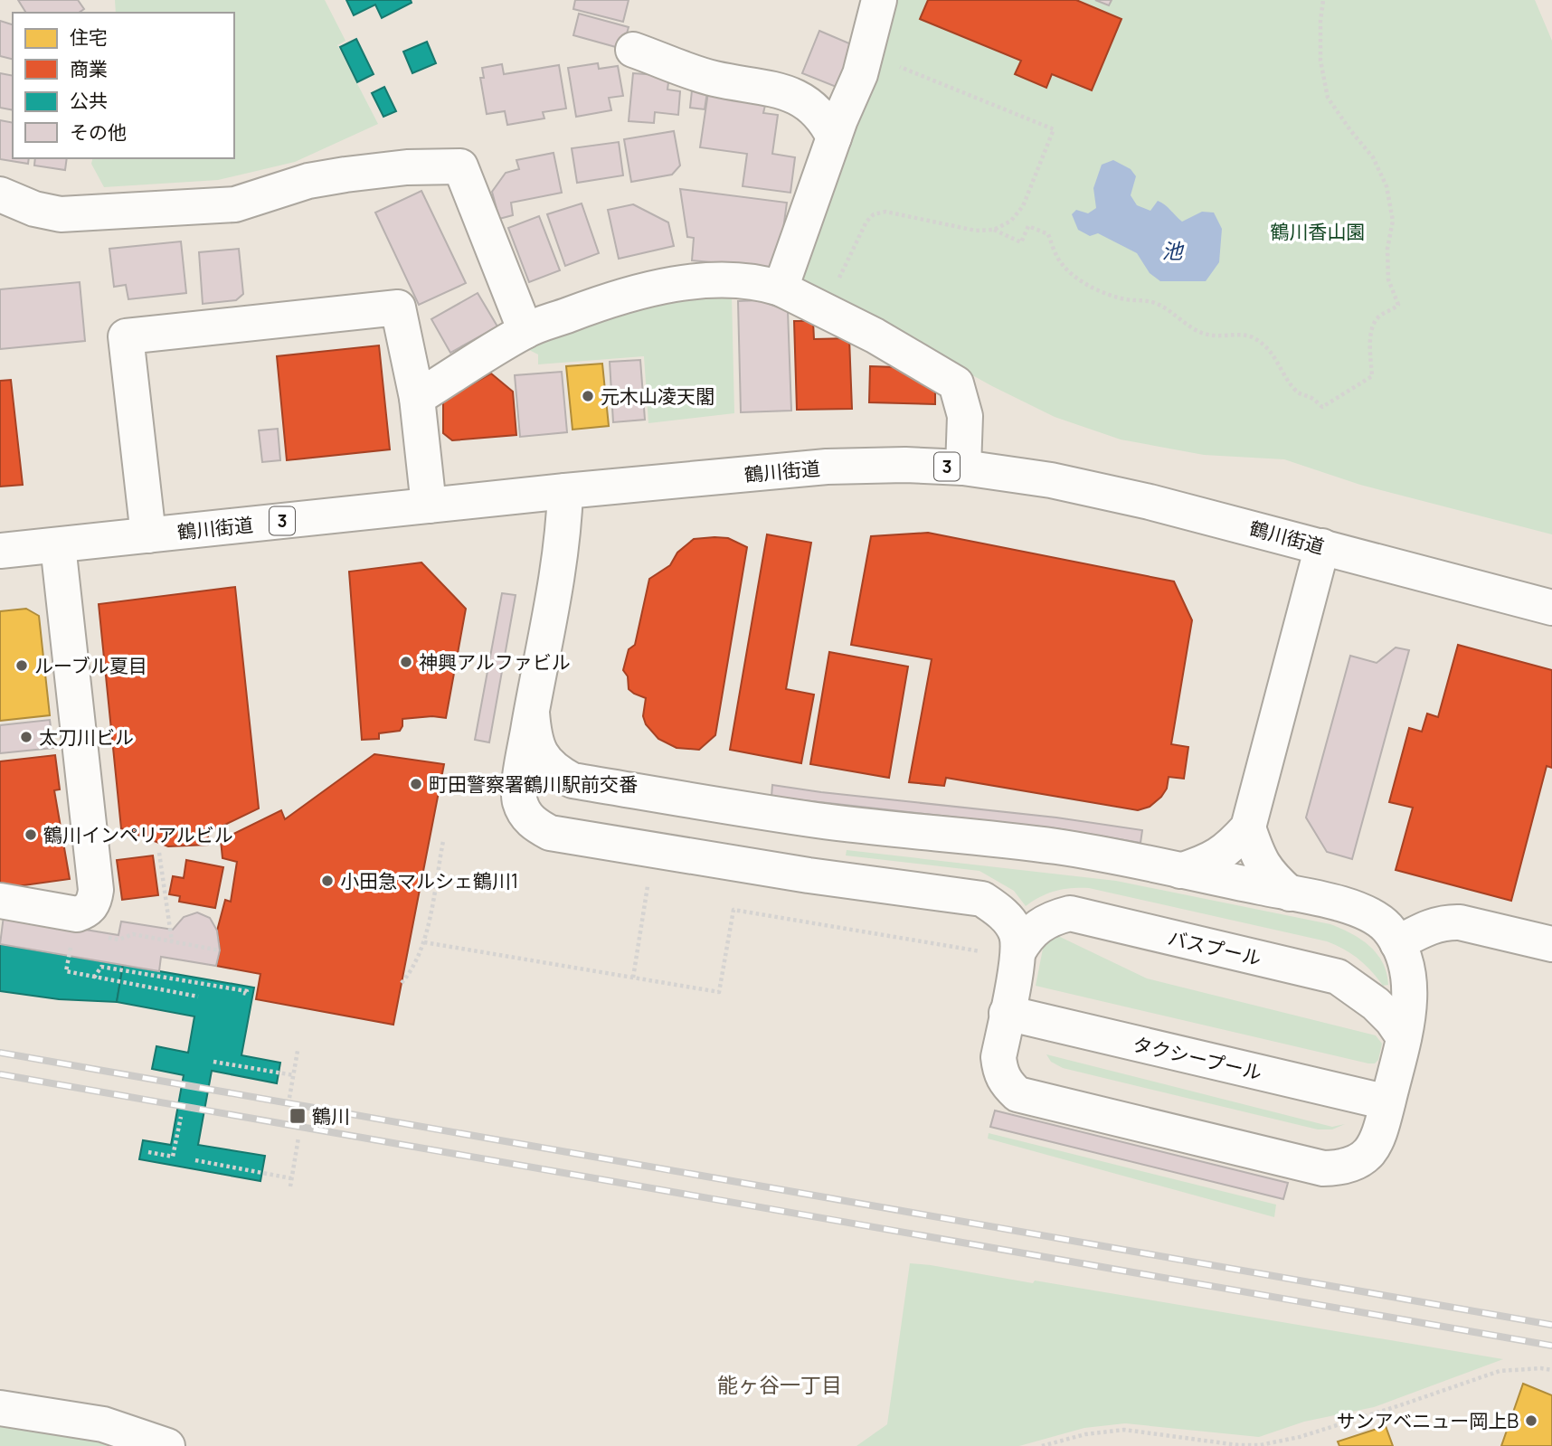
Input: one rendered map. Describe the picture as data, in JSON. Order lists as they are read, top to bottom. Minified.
{"streets":{"street":["3","鶴川街道","バスプール","タクシープール"]},"districts":["能ヶ谷一丁目"],"water":["池"],"parks":["鶴川香山園"],"places":{"other":["元木山凌天閣","神興アルファビル","ルーブル夏目","太刀川ビル","町田警察署鶴川駅前交番","鶴川インペリアルビル","小田急マルシェ鶴川1","サンアベニュー岡上B"],"transit":["鶴川"]},"legend":["住宅","商業","公共","その他"]}
